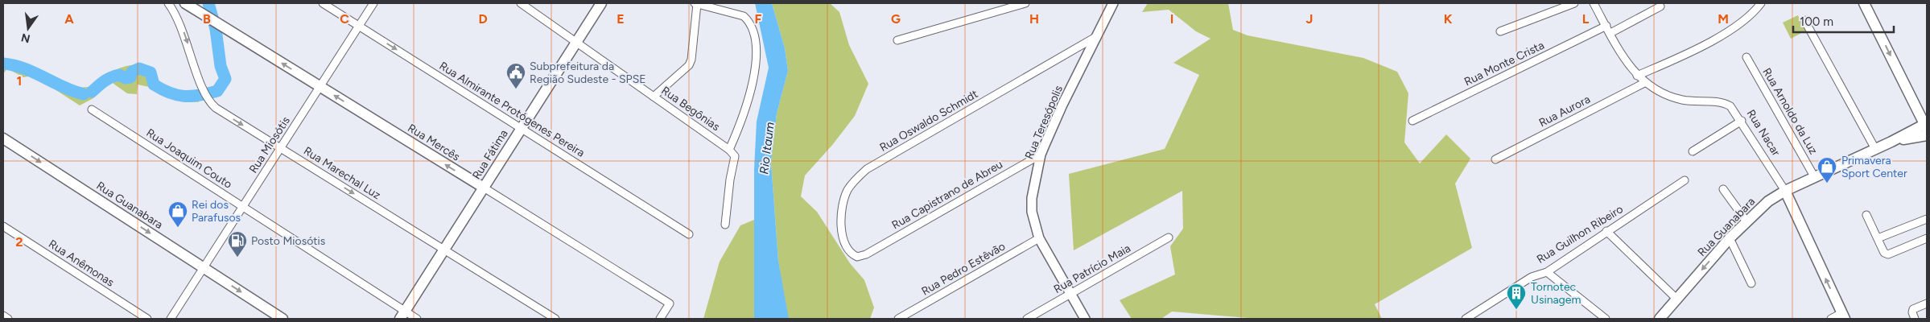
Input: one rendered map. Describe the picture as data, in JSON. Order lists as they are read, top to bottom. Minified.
{"streets":{"main road":["Rua Nacar","Rua Mercês","Rua Fátima","Rua Guanabara"],"street":["Rua Monte Crista","Rua Begônias","Rua Almirante Protógenes Pereira","Rua Aurora","Rua Arnoldo da Luz","Rua Oswaldo Schmidt","Rua Teresópolis","Rua Miosótis","Rua Joaquim Couto","Rua Marechal Luz","Rua Capistrano de Abreu","Rua Guilhon Ribeiro","Rua Anêmonas","Rua Pedro Estêvão","Rua Patrício Maia"]},"crossings":[["Rua Monte Crista","Rua Nacar"],["Rua Begônias","Rua Fátima"],["Rua Almirante Protógenes Pereira","Rua Miosótis"],["Rua Almirante Protógenes Pereira","Rua Fátima"],["Rua Aurora","Rua Nacar"],["Rua Arnoldo da Luz","Rua Guanabara"],["Rua Oswaldo Schmidt","Rua Teresópolis"],["Rua Oswaldo Schmidt","Rua Capistrano de Abreu"],["Rua Teresópolis","Rua Capistrano de Abreu"],["Rua Teresópolis","Rua Pedro Estêvão"],["Rua Teresópolis","Rua Patrício Maia"],["Rua Nacar","Rua Guanabara"],["Rua Mercês","Rua Miosótis"],["Rua Mercês","Rua Fátima"],["Rua Miosótis","Rua Joaquim Couto"],["Rua Miosótis","Rua Marechal Luz"],["Rua Miosótis","Rua Guanabara"],["Rua Fátima","Rua Joaquim Couto"],["Rua Fátima","Rua Marechal Luz"]],"one_way":["Rua Almirante Protógenes Pereira","Rua Mercês","Rua Marechal Luz"],"water":["Rio Itaum"],"places":{"public building":["Subprefeitura da Região Sudeste - SPSE"],"shop":["Primavera Sport Center","Rei dos Parafusos"],"fuel station":["Posto Miosótis"],"building":["Tornotec Usinagem"]},"scale_bar":"100 m","north":"bottom","grid":{"columns":["A","B","C","D","E","F","G","H","I","J","K","L","M"],"rows":["1","2"]}}
